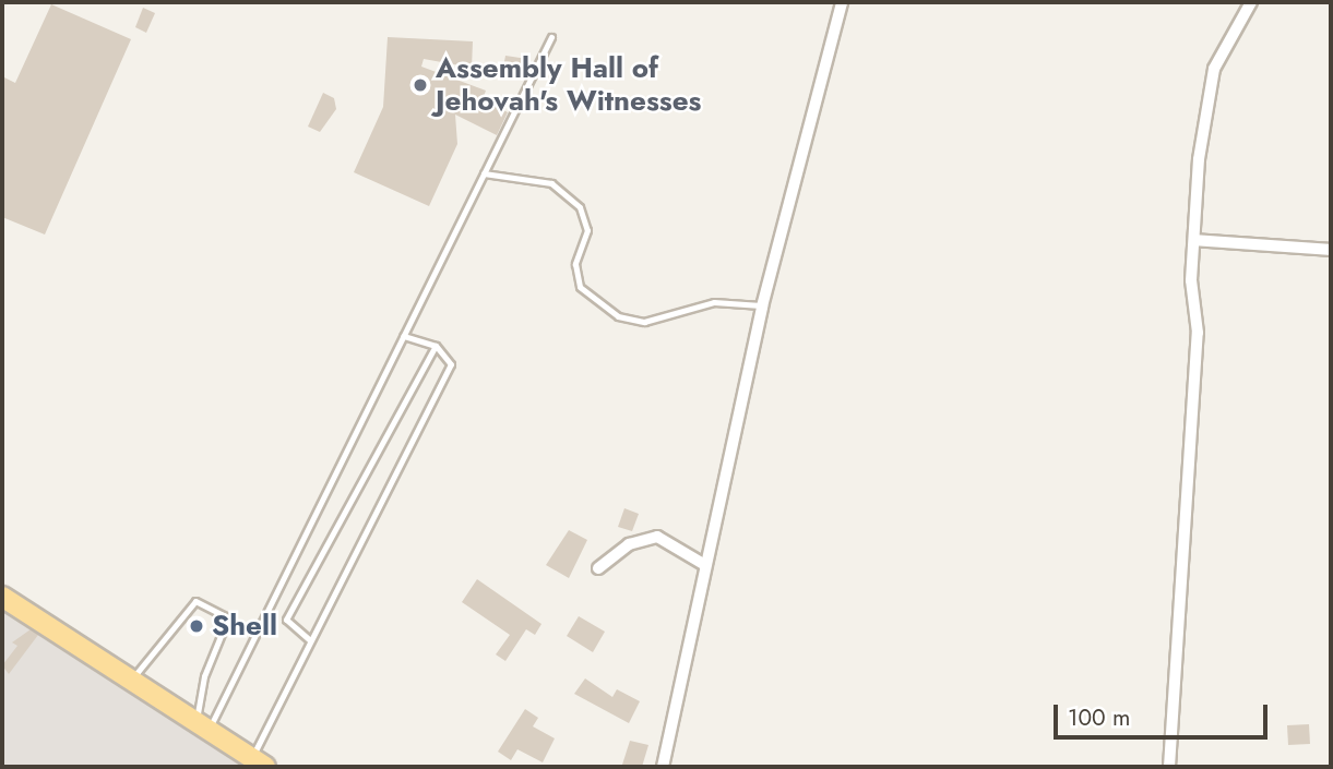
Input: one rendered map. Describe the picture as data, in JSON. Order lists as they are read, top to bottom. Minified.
{"places":["Assembly Hall of Jehovah's Witnesses","Shell"],"scale_bar":"100 m"}
